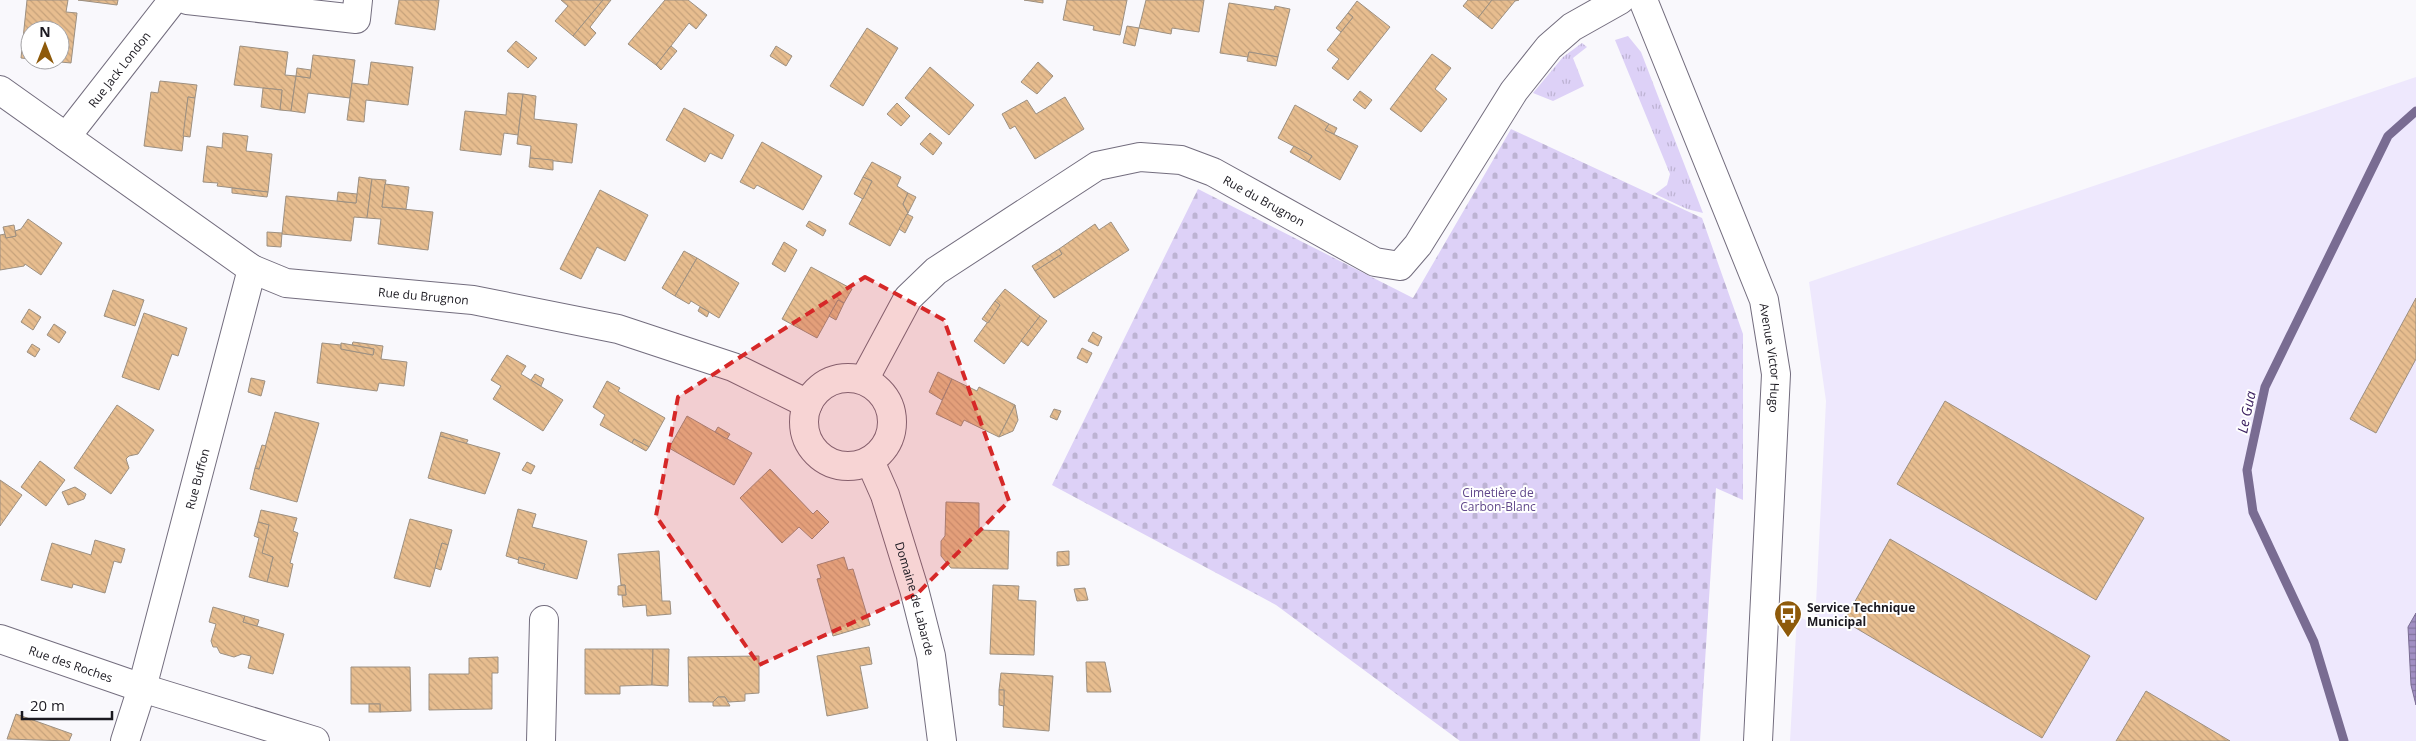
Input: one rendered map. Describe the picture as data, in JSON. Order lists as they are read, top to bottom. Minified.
{"streets":{"street":["Rue Jack London","Rue du Brugnon","Avenue Victor Hugo","Rue Buffon","Domaine de Labarde","Rue des Roches"]},"crossings":[["Rue Jack London","Rue du Brugnon"],["Rue du Brugnon","Rue Buffon"],["Rue du Brugnon","Domaine de Labarde"],["Rue Buffon","Rue des Roches"]],"water":["Le Gua"],"parks":["Cimetière de Carbon-Blanc"],"places":{"bus stop":["Service Technique Municipal"]},"scale_bar":"20 m","north":"top"}
